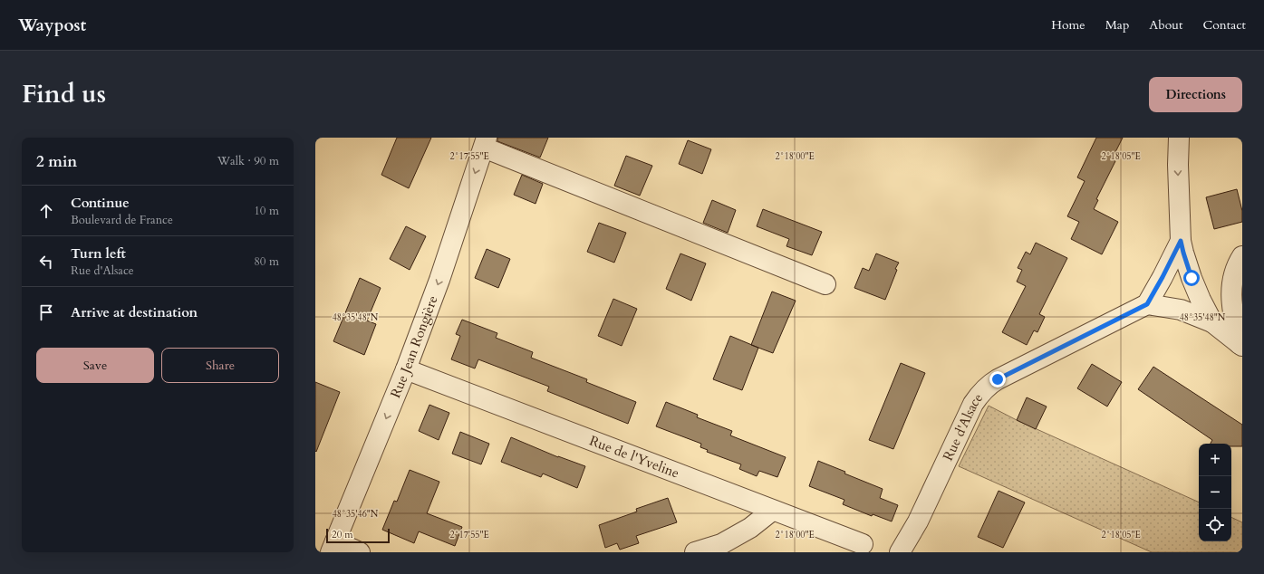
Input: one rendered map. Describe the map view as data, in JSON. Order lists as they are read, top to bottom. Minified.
{"streets":{"street":["Rue Jean Rongière","Rue d'Alsace","Rue de l'Yveline"]},"crossings":[["Rue Jean Rongière","Rue de l'Yveline"]],"one_way":["Rue Jean Rongière"],"scale_bar":"20 m","page":{"header":"Waypost","nav":["Home","Map","About","Contact"],"title":"Find us","buttons":["Directions",["Save","Share"]],"heading":["2 min","Walk · 90 m"],"list":[["Continue","Boulevard de France","10 m"],["Turn left","Rue d'Alsace","80 m"],"Arrive at destination"],"map_buttons":["+","−"],"scale":"20 m"},"coordinates":["2°17'55\"E","2°18'00\"E","2°18'05\"E","48°35'48\"N","48°35'46\"N"]}
